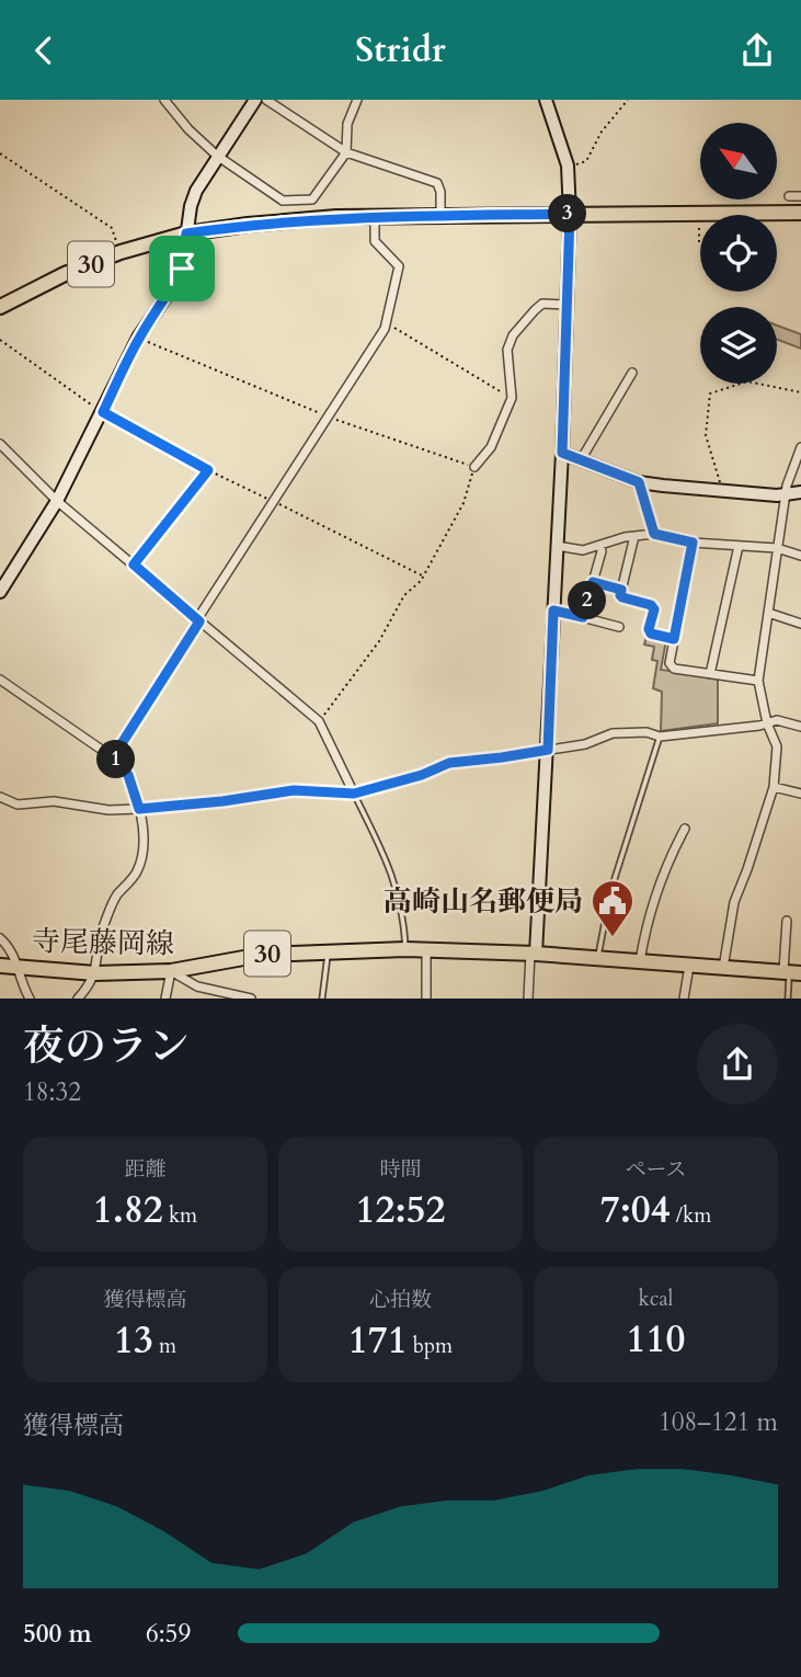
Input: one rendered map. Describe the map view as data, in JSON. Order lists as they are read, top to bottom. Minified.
{"streets":{"main road":["30","寺尾藤岡線"]},"places":{"public building":["高崎山名郵便局"]},"north":"top left","page":{"header":"Stridr","pins":["3","2","1"],"heading":["夜のラン","18:32"],"stats":[["距離","1.82 km"],["時間","12:52"],["ペース","7:04 /km"],["獲得標高","13 m"],["心拍数","171 bpm"],["kcal","110"]],"chart":["獲得標高","108–121 m"],"list":[{"name":"500 m","note":"6:59"}]}}
